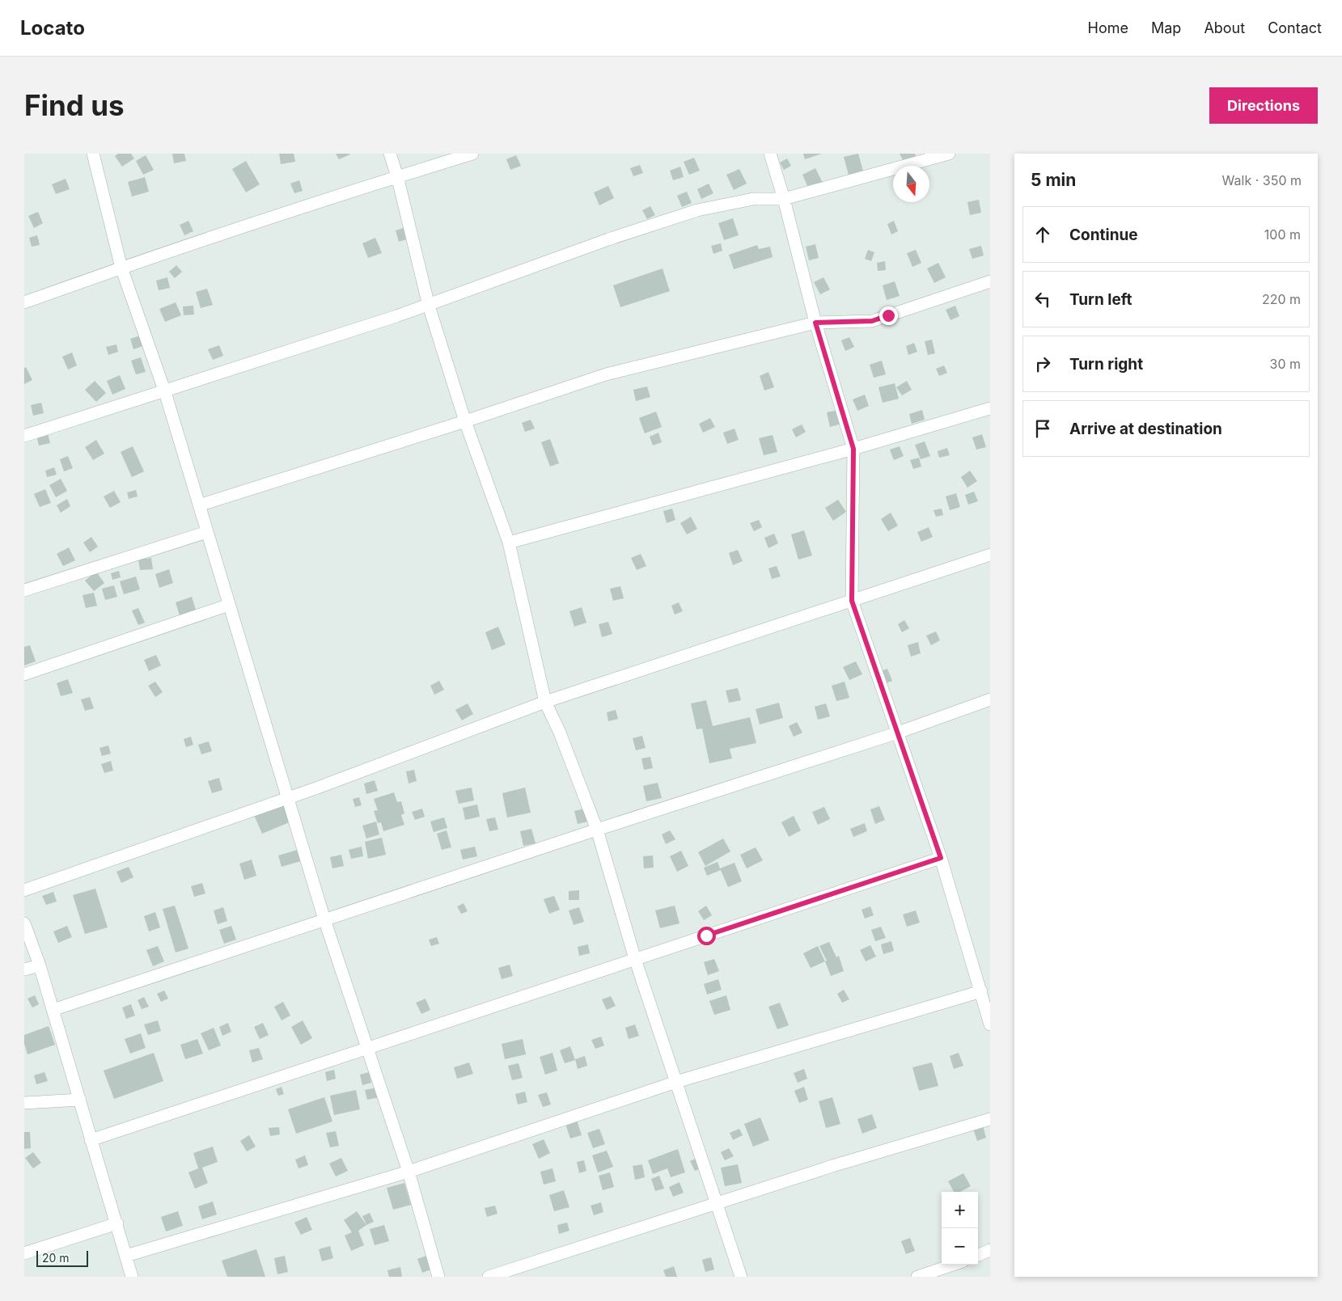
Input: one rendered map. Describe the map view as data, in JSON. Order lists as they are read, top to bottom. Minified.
{"scale_bar":"20 m","north":"bottom","page":{"header":"Locato","nav":["Home","Map","About","Contact"],"buttons":"Directions","title":"Find us","heading":["5 min","Walk · 350 m"],"list":[["Continue","100 m"],["Turn left","220 m"],["Turn right","30 m"],"Arrive at destination"],"map_buttons":["+","−"],"scale":"20 m"}}
